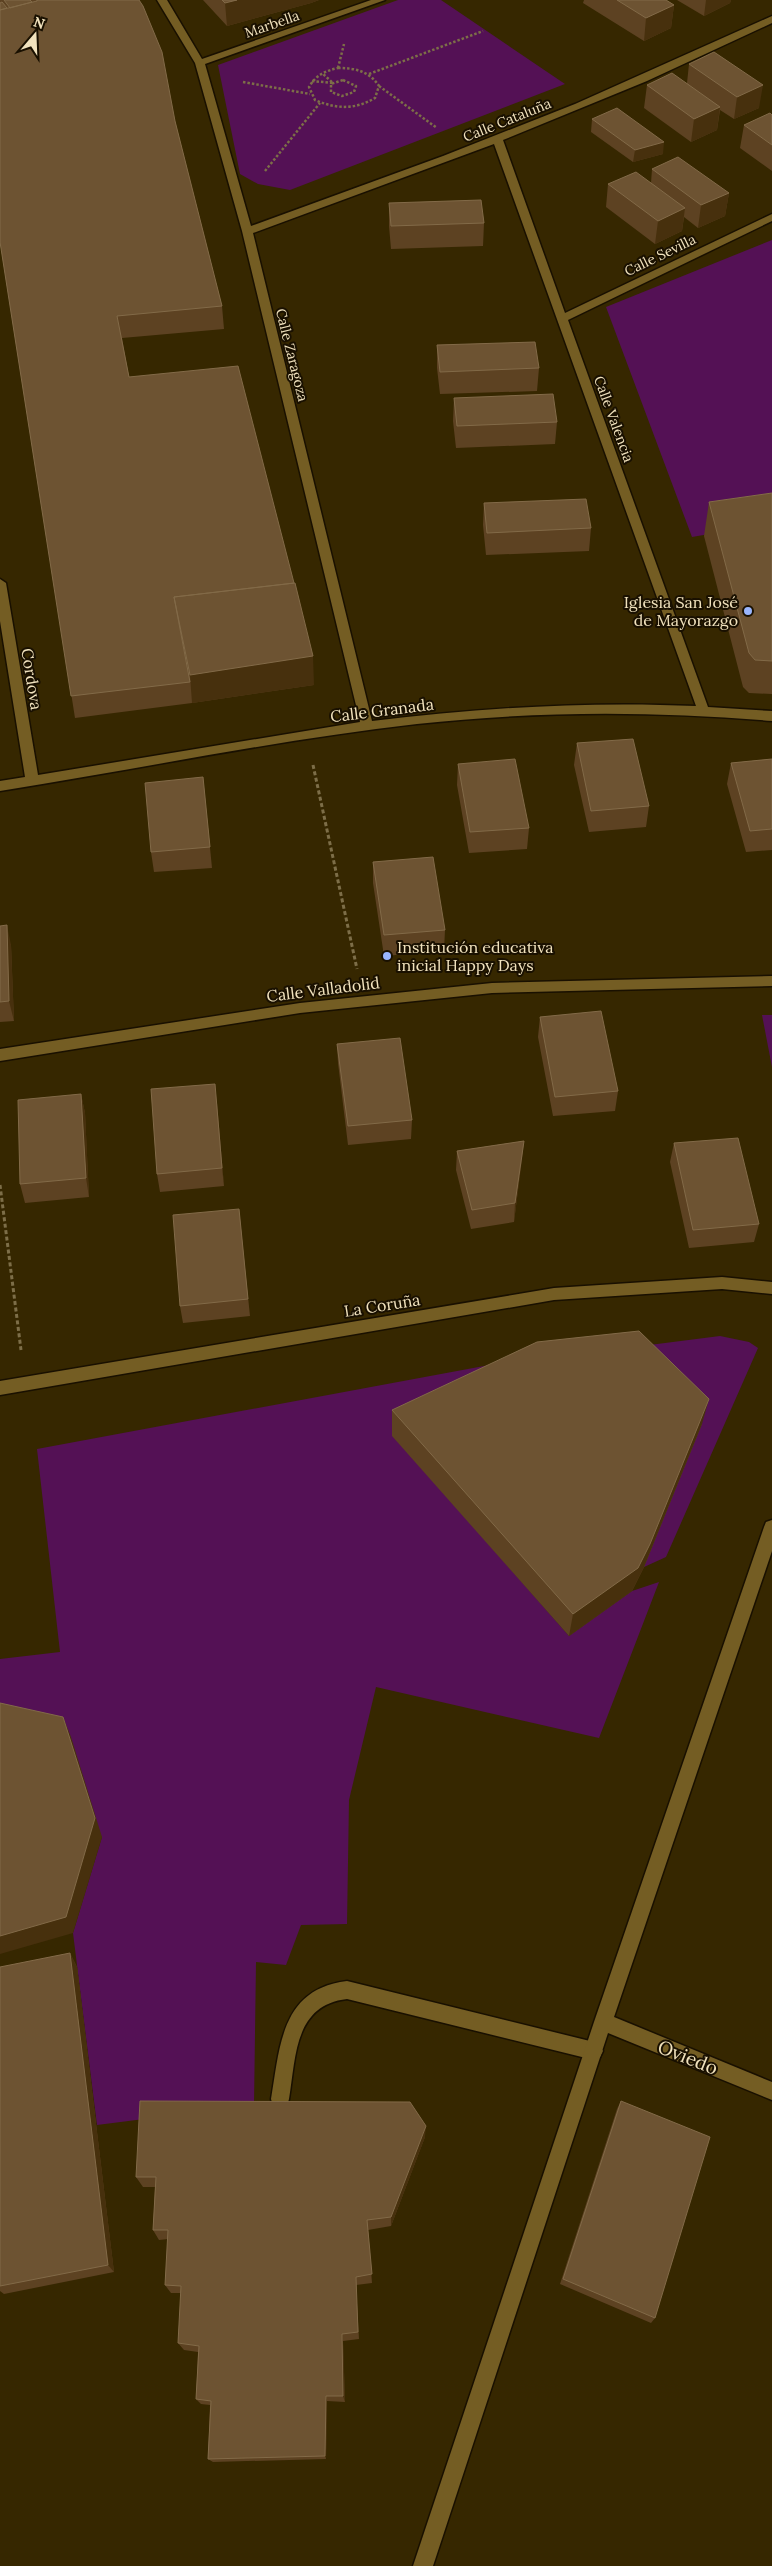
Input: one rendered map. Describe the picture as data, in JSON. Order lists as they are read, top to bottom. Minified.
{"streets":{"street":["Marbella","Calle Cataluña","Calle Sevilla","Calle Zaragoza","Calle Valencia","Cordova","Calle Granada","Calle Valladolid","La Coruña","Oviedo"]},"crossings":[["Marbella","Calle Zaragoza"],["Calle Cataluña","Calle Zaragoza"],["Calle Cataluña","Calle Valencia"],["Calle Sevilla","Calle Valencia"],["Calle Zaragoza","Calle Granada"],["Calle Valencia","Calle Granada"],["Cordova","Calle Granada"]],"places":["Iglesia San José de Mayorazgo","Institución educativa inicial Happy Days"],"north":"top"}
